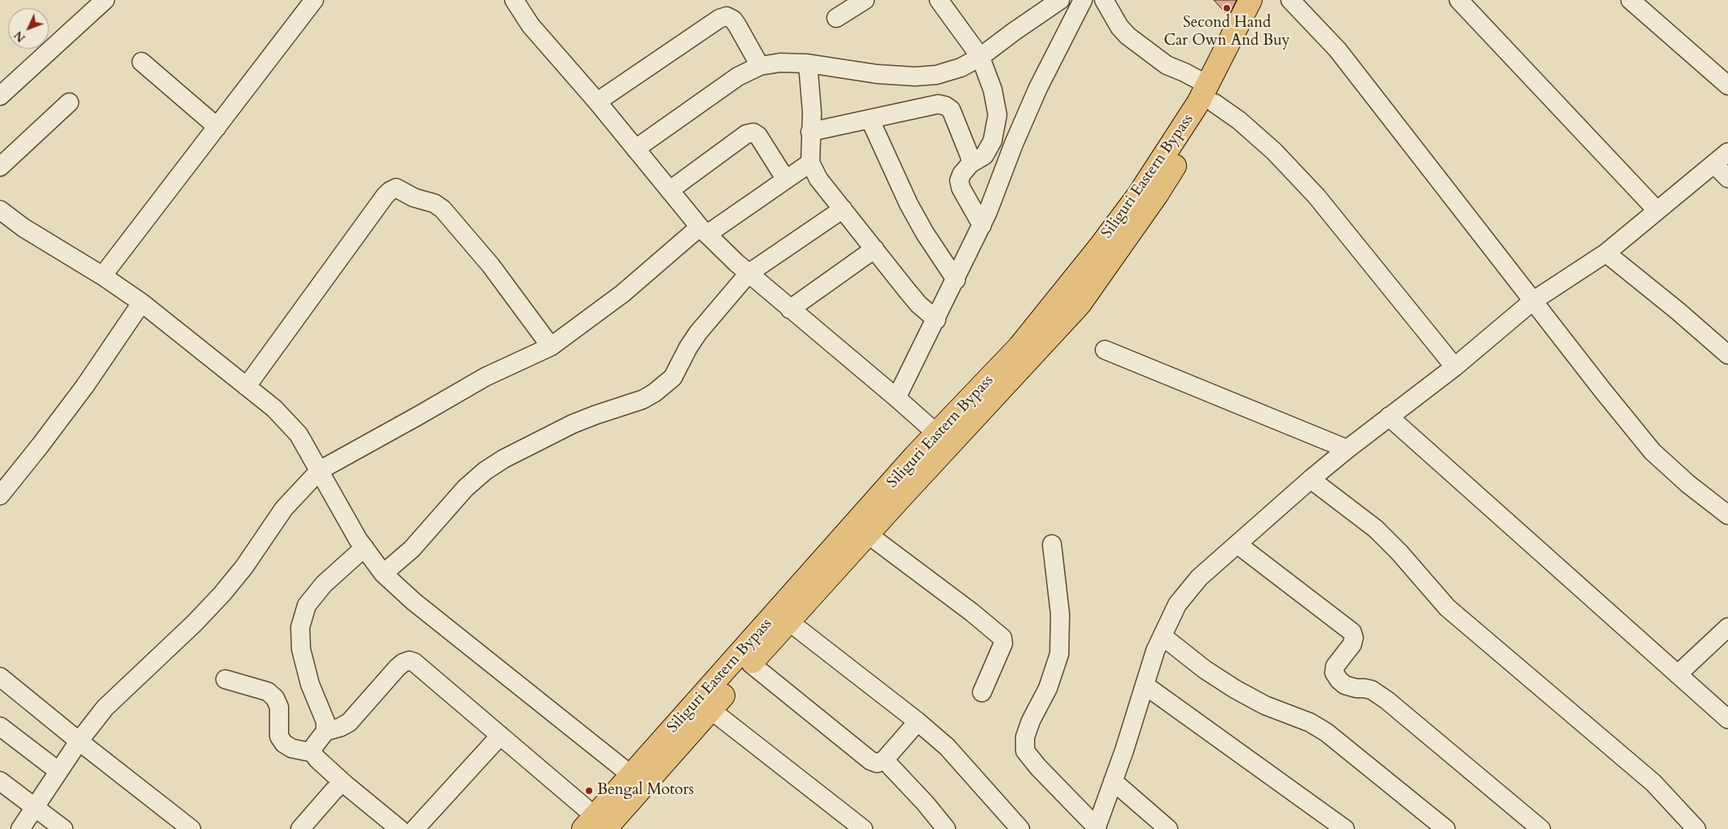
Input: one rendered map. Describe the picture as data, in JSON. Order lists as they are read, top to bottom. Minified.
{"streets":{"main road":["Siliguri Eastern Bypass"]},"places":["Second Hand Car Own And Buy","Bengal Motors"],"north":"bottom left"}
